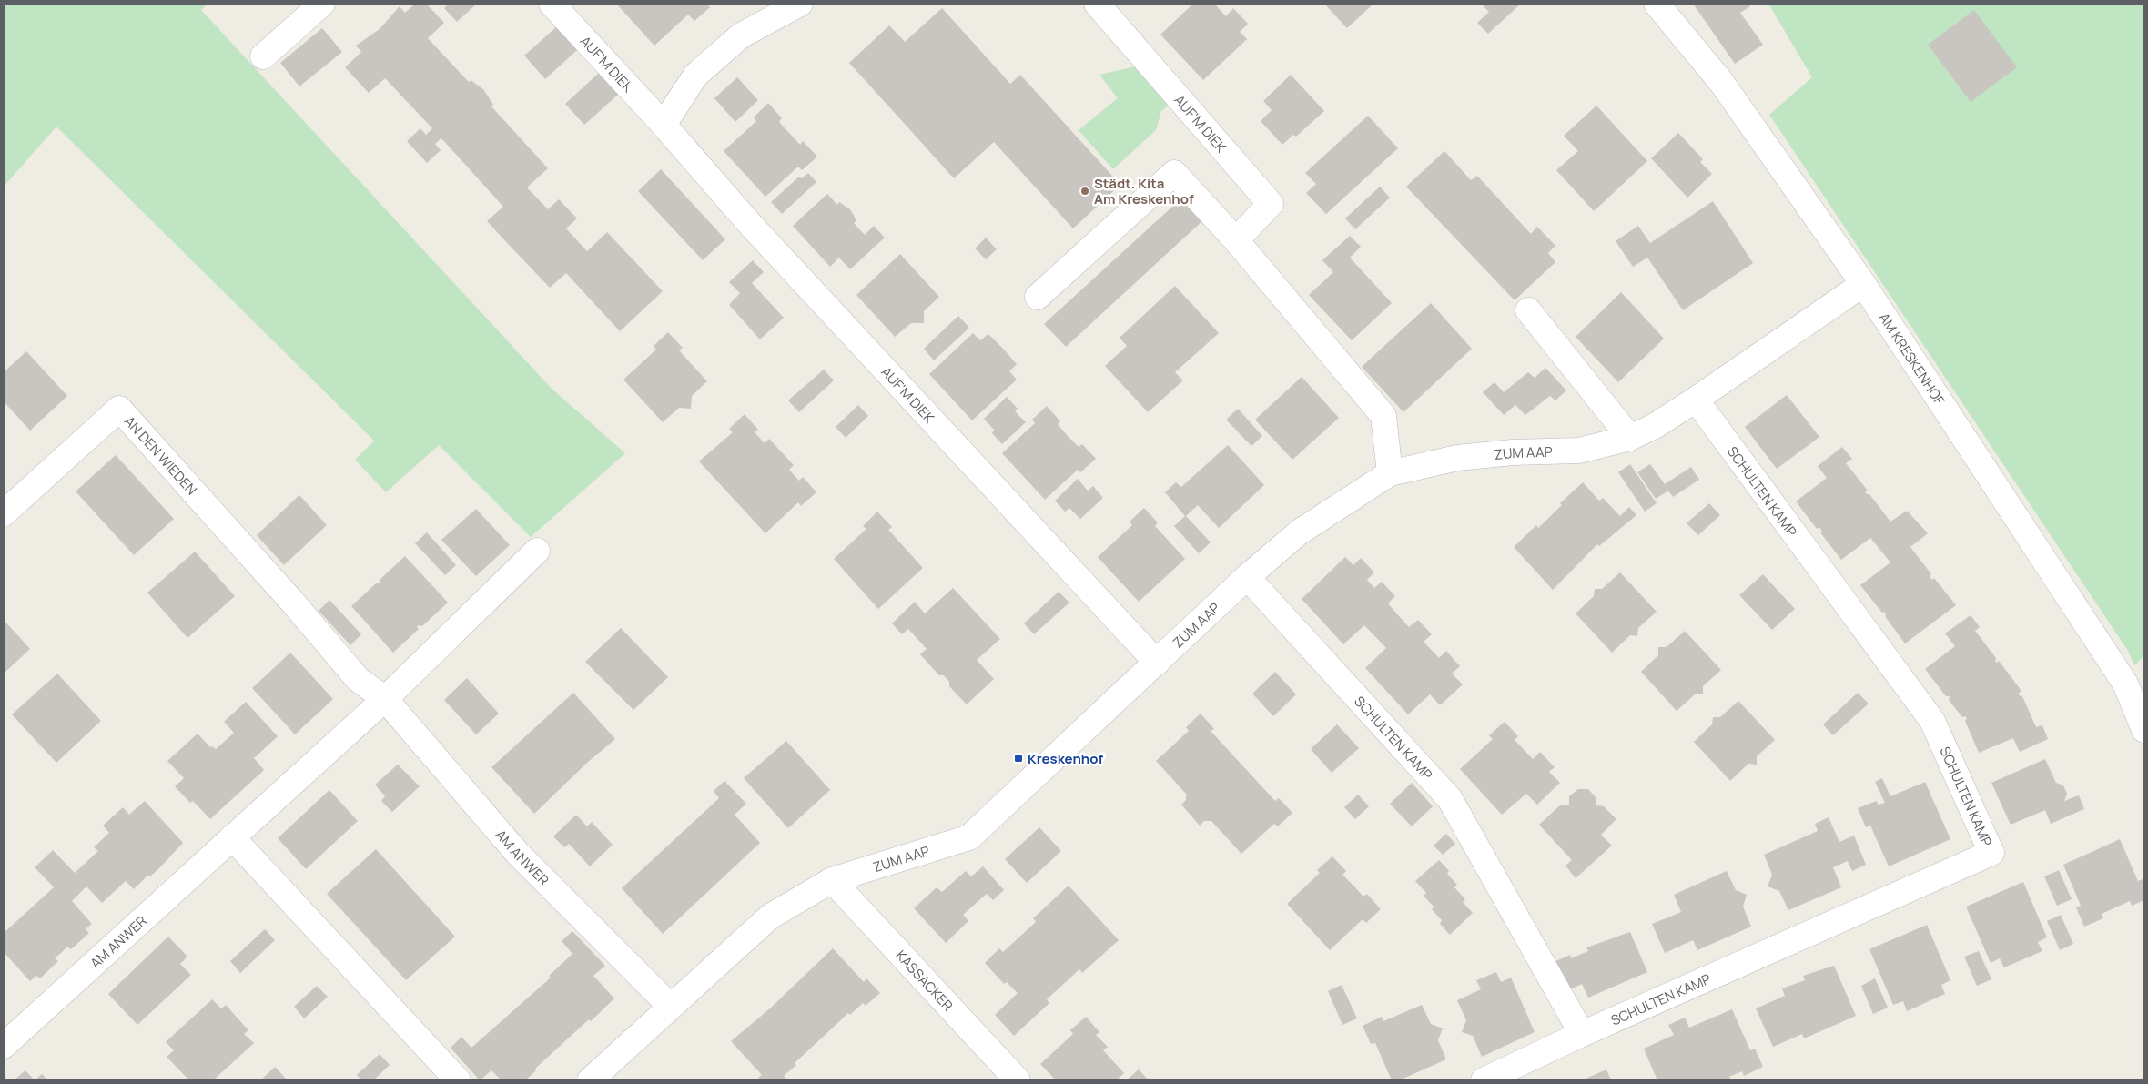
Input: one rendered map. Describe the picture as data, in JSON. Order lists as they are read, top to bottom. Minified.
{"streets":{"street":["AUF'M DIEK","AM KRESKENHOF","ZUM AAP","AN DEN WIEDEN","SCHULTEN KAMP","AM ANWER","KASSACKER"]},"crossings":[["AUF'M DIEK","ZUM AAP"],["AM KRESKENHOF","ZUM AAP"],["ZUM AAP","SCHULTEN KAMP"],["ZUM AAP","AM ANWER"],["ZUM AAP","KASSACKER"],["AN DEN WIEDEN","AM ANWER"]],"places":{"other":["Städt. Kita Am Kreskenhof"],"transit":["Kreskenhof"]}}
